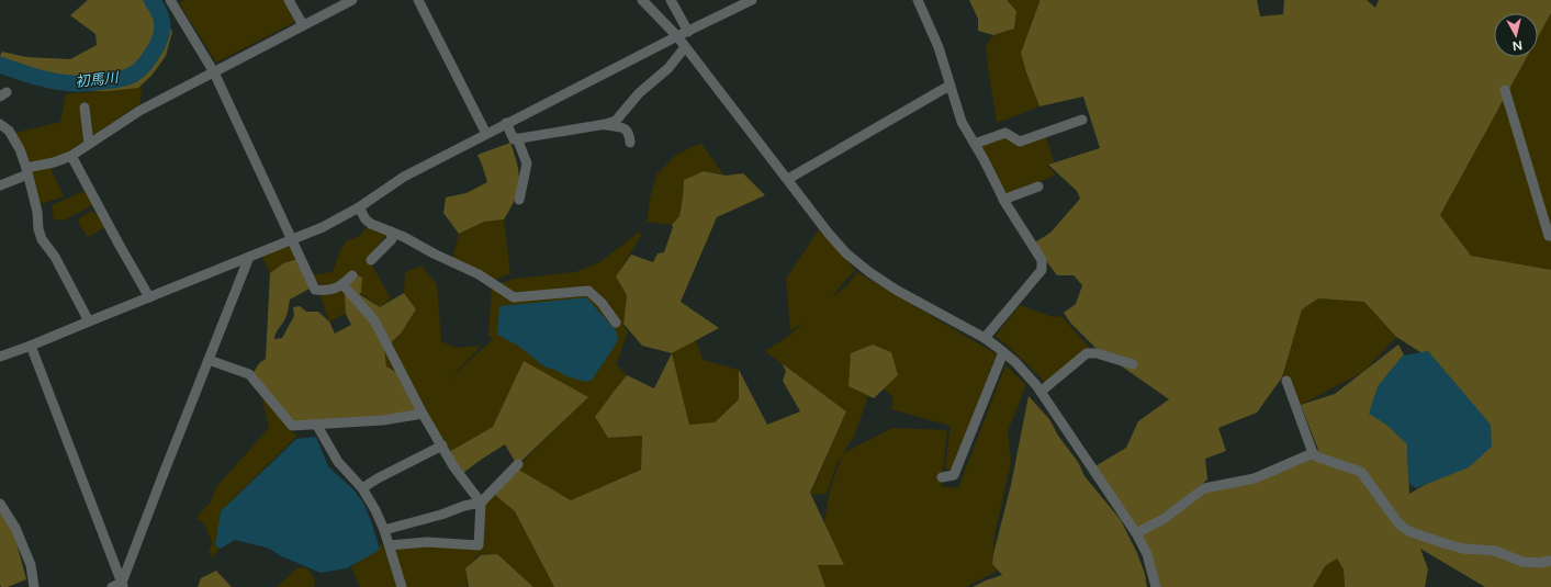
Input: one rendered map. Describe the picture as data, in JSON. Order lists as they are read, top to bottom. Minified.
{"water":["初馬川"],"north":"bottom"}
